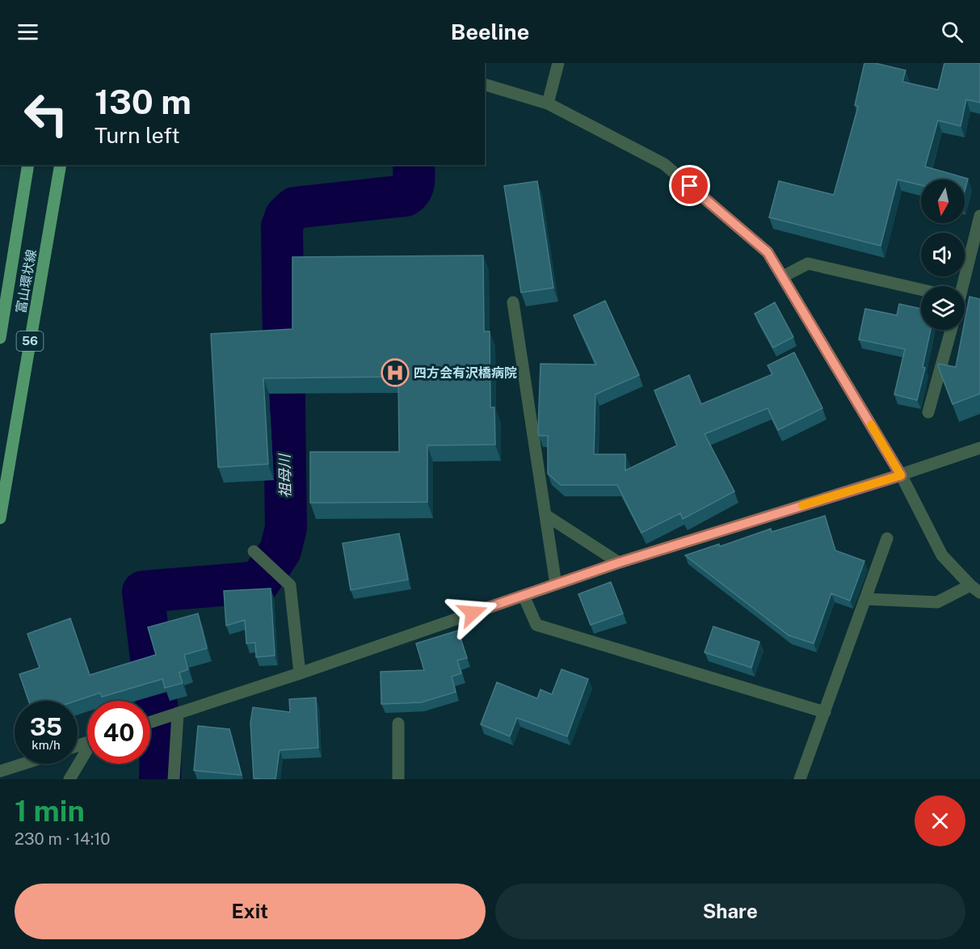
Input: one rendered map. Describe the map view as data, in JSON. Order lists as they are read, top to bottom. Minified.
{"streets":{"main road":["富山環状線","56"]},"water":["祖母川"],"places":{"hospital":["四方会有沢橋病院"]},"north":"bottom","page":{"header":"Beeline","turn":["130 m","Turn left"],"speed":"35 km/h","limit":"40","heading":["1 min","230 m · 14:10"],"buttons":["Exit","Share"]}}
